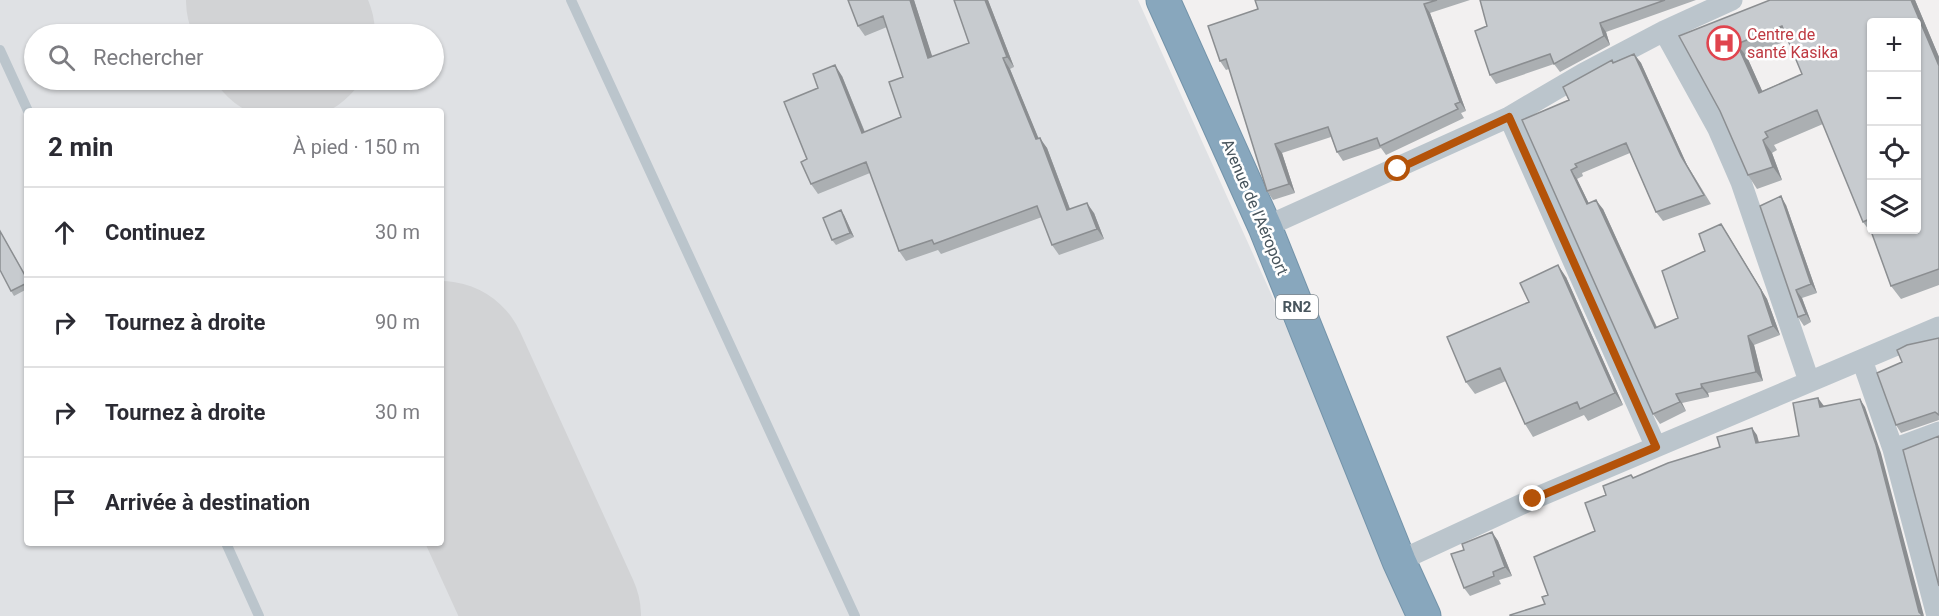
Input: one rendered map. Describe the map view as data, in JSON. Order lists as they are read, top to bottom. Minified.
{"streets":{"highway":["Avenue de l'Aéroport","RN2"]},"places":{"hospital":["Centre de santé Kasika"]},"page":{"map_buttons":["+","−"],"search":"Rechercher","heading":["2 min","À pied · 150 m"],"list":[["Continuez","30 m"],["Tournez à droite","90 m"],["Tournez à droite","30 m"],"Arrivée à destination"]}}
